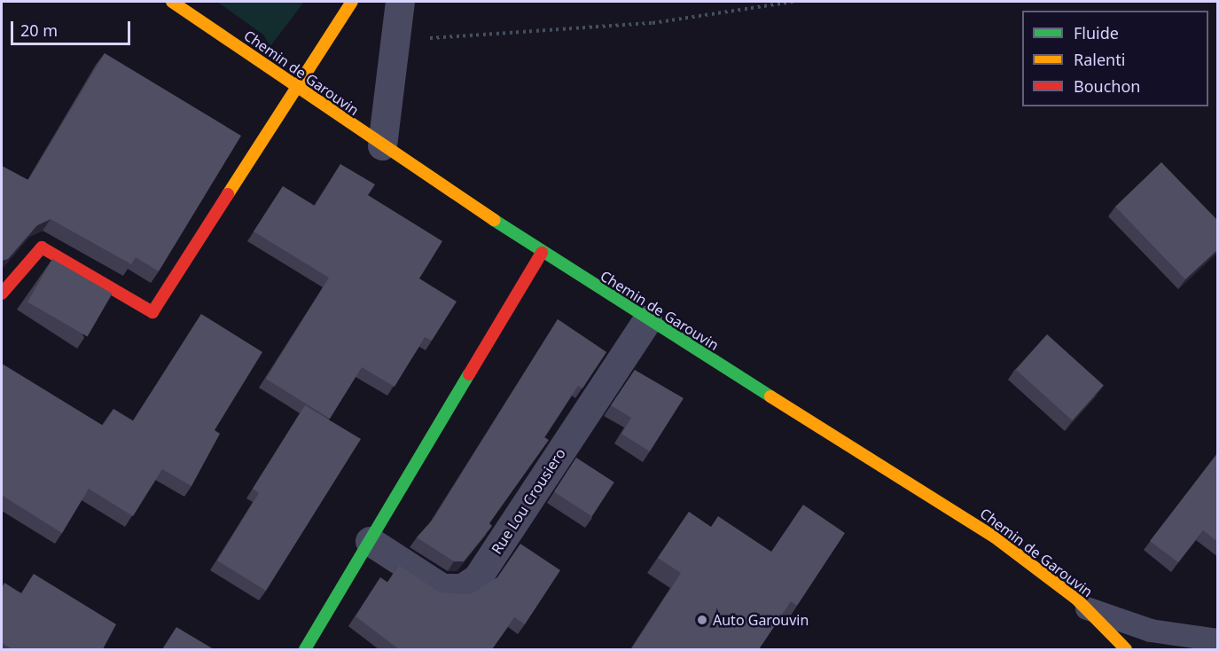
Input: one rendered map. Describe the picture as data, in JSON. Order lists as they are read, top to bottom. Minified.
{"streets":{"street":["Chemin de Garouvin","Rue Lou Crousiero"]},"crossings":[["Chemin de Garouvin","Rue Lou Crousiero"]],"places":["Auto Garouvin"],"legend":["Fluide","Ralenti","Bouchon"],"scale_bar":"20 m"}
